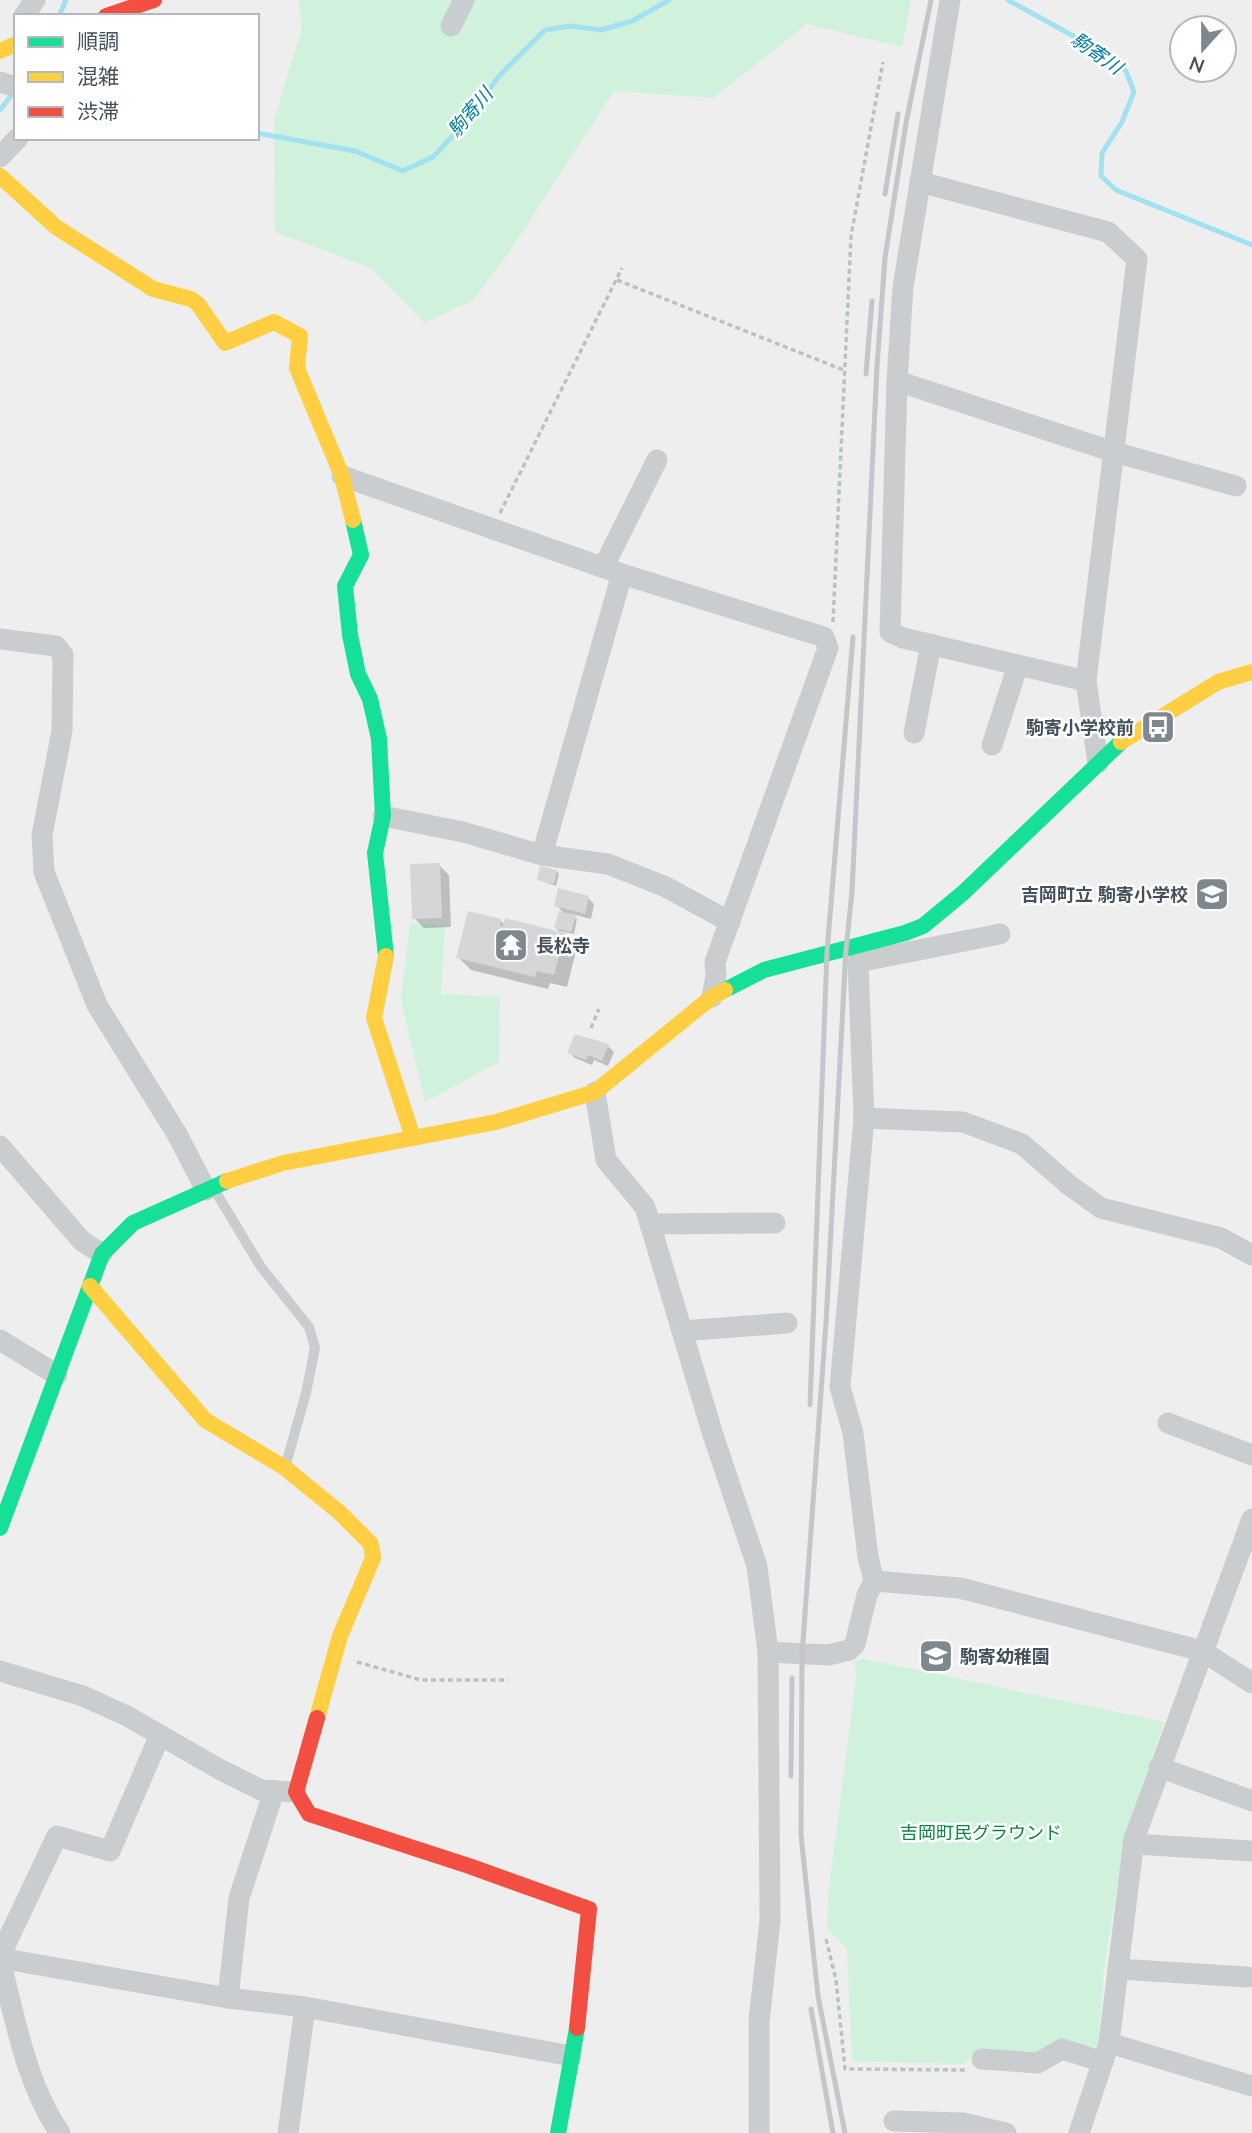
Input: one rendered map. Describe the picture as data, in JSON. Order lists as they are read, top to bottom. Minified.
{"water":["駒寄川"],"parks":["吉岡町民グラウンド"],"places":{"bus stop":["駒寄小学校前"],"school or university":["吉岡町立 駒寄小学校","駒寄幼稚園"],"temple":["長松寺"]},"legend":["順調","混雑","渋滞"],"north":"bottom"}
